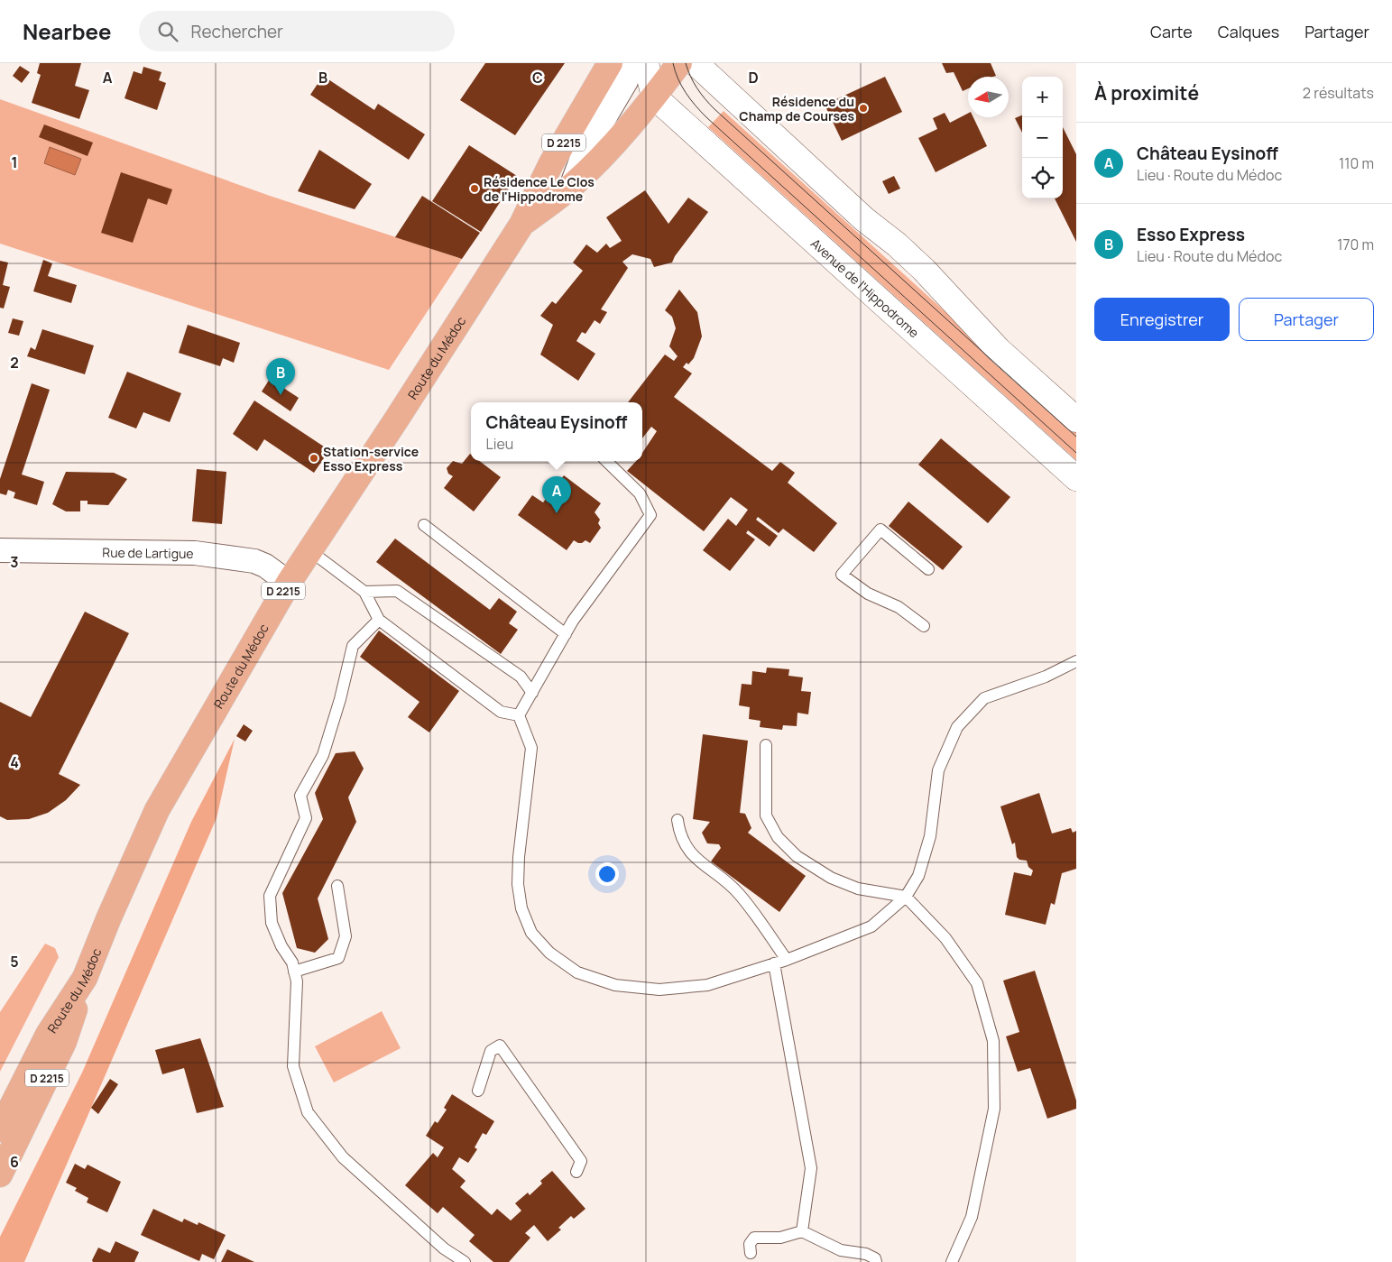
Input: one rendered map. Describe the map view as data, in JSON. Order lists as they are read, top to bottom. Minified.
{"streets":{"main road":["D 2215","Route du Médoc"],"street":["Avenue de l'Hippodrome","Rue de Lartigue"]},"crossings":[["D 2215","Route du Médoc"],["Avenue de l'Hippodrome","Route du Médoc"],["Route du Médoc","Rue de Lartigue"]],"places":["Résidence du Champ de Courses","Résidence Le Clos de l'Hippodrome","Station-service Esso Express"],"north":"left","page":{"header":"Nearbee","search":"Rechercher","nav":["Carte","Calques","Partager"],"heading":["À proximité","2 résultats"],"map_buttons":["+","−"],"list":[{"mark":"A","name":"Château Eysinoff","note":"Lieu · Route du Médoc","value":"110 m"},{"mark":"B","name":"Esso Express","note":"Lieu · Route du Médoc","value":"170 m"}],"buttons":["Enregistrer","Partager"],"pins":["B","A"],"popup":["Château Eysinoff","Lieu"]},"grid":{"columns":["A","B","C","D"],"rows":["1","2","3","4","5","6"]}}
